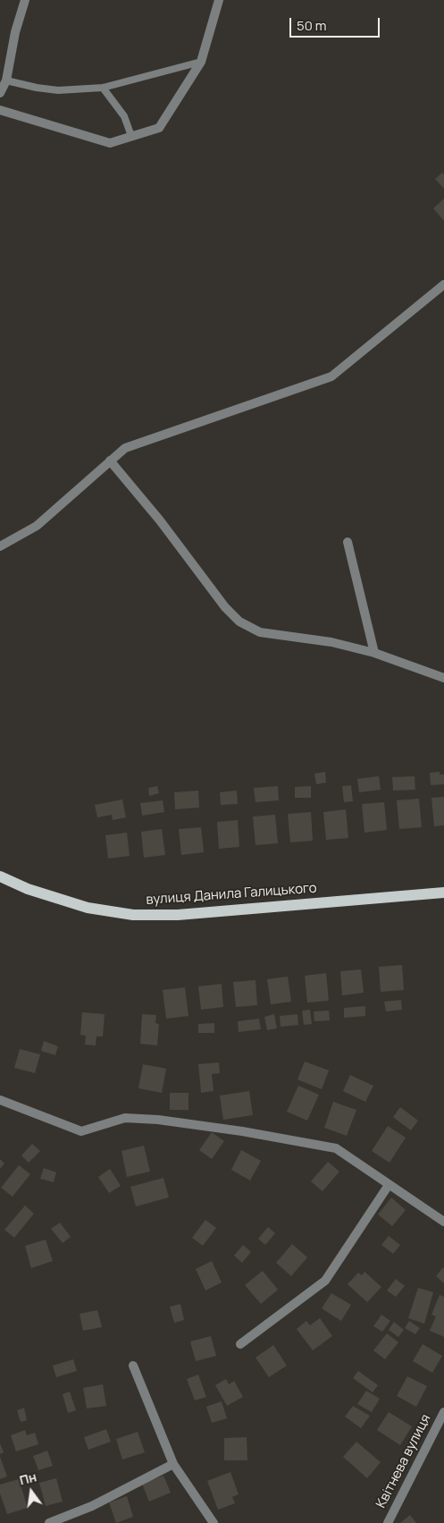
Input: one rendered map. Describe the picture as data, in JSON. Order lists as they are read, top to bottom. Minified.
{"streets":{"main road":["вулиця Данила Галицького"],"street":["Квітнева вулиця"]},"scale_bar":"50 m","north":"top"}
